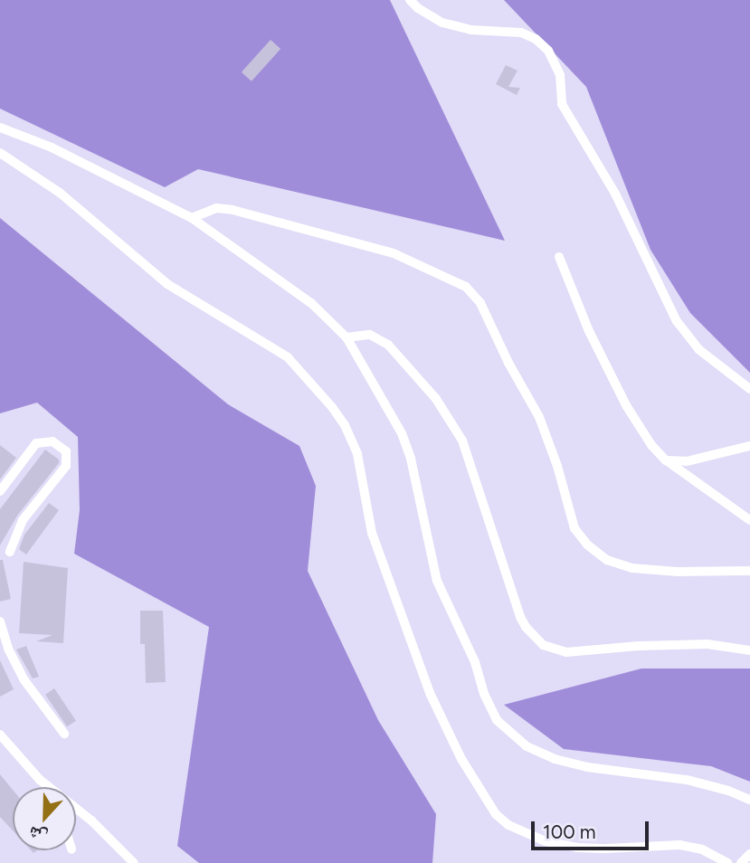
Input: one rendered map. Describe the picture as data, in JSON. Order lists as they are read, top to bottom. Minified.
{"scale_bar":"100 m","north":"bottom"}
